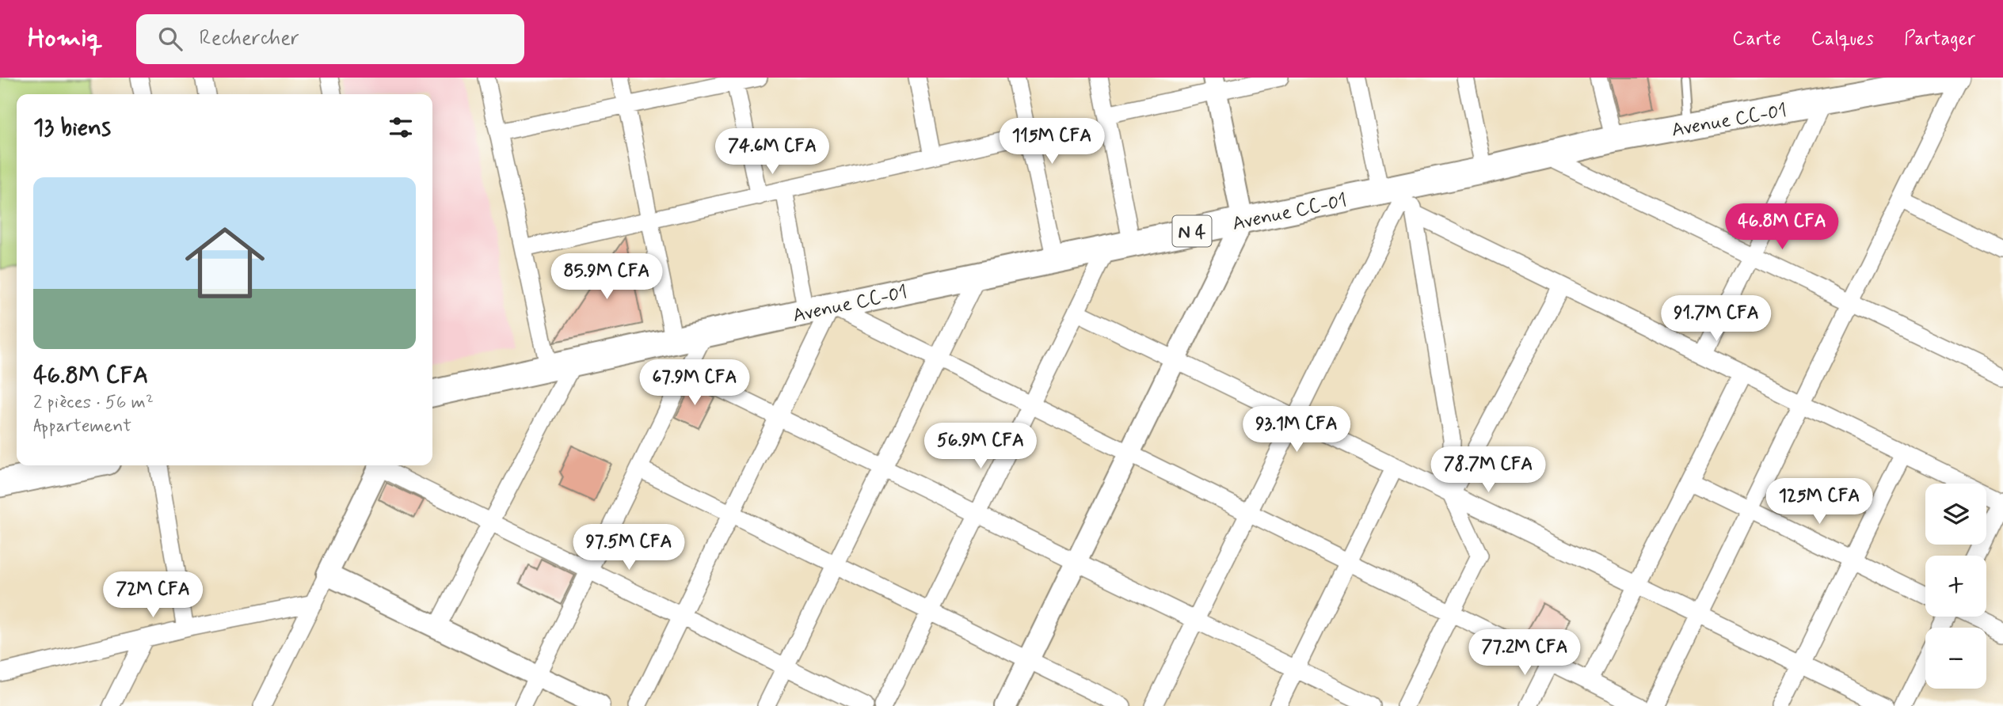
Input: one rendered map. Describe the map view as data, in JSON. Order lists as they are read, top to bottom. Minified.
{"streets":{"main road":["Avenue CC-01","N 4"]},"page":{"header":"Homiq","search":"Rechercher","nav":["Carte","Calques","Partager"],"heading":"13 biens","price":["115M CFA","74.6M CFA","46.8M CFA","85.9M CFA","91.7M CFA","67.9M CFA","93.1M CFA","56.9M CFA","78.7M CFA","125M CFA","97.5M CFA","72M CFA","77.2M CFA"],"list":[{"name":"46.8M CFA","note":"2 pièces · 56 m² · Appartement"}],"map_buttons":["+","−"]}}
